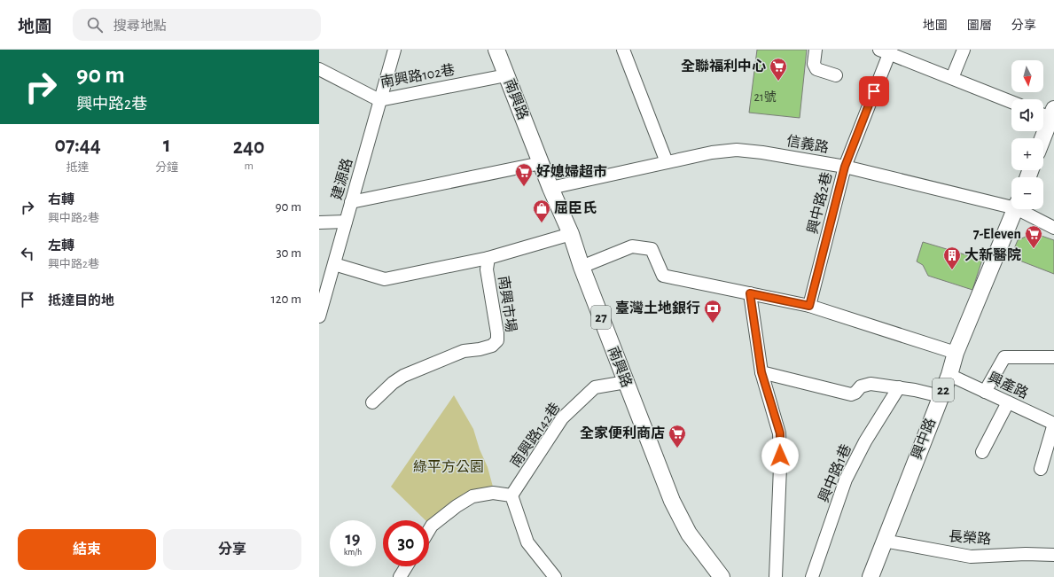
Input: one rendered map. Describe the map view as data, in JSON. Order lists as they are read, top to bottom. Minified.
{"streets":{"main road":["南興路","27","22","興中路"],"street":["南興路102巷","信義路","建源路","興中路2巷","南興市場","興產路","南興路142巷","興中路1巷","長榮路"]},"crossings":[["南興路102巷","南興路"],["南興路102巷","建源路"],["南興路","信義路"],["南興路","南興市場"],["南興路","南興路142巷"],["信義路","興中路2巷"],["興產路","興中路"],["興中路","長榮路"]],"parks":["綠平方公園"],"places":{"supermarket":["全聯福利中心","好媳婦超市","7-Eleven","全家便利商店"],"shop":["屈臣氏"],"building":["大新醫院"],"bank":["臺灣土地銀行"]},"house_numbers":["21號"],"north":"bottom","page":{"header":"地圖","search":"搜尋地點","nav":["地圖","圖層","分享"],"turn":["90 m","興中路2巷"],"map_buttons":["+","−"],"eta":["07:44","抵達","1","分鐘","240","m"],"list":[{"name":"右轉","note":"興中路2巷","value":"90 m"},{"name":"左轉","note":"興中路2巷","value":"30 m"},{"name":"抵達目的地","value":"120 m"}],"speed":"19 km/h","limit":"30","buttons":["結束","分享"]}}
